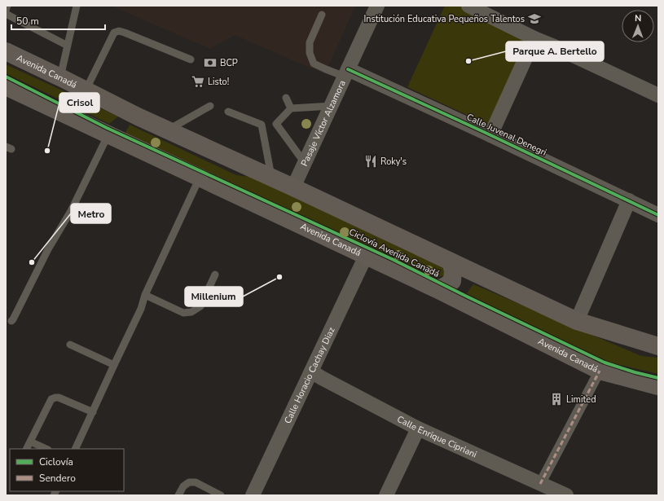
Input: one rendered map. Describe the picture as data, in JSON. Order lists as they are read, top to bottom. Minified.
{"streets":{"main road":["Avenida Canadá"],"street":["Pasaje Víctor Alzamora","Calle Juvenal Denegri","Calle Horacio Cachay Diaz","Calle Enrique Cipriani"],"cycle path":["Ciclovía Avenida Canadá"]},"crossings":[["Avenida Canadá","Pasaje Víctor Alzamora"],["Avenida Canadá","Calle Horacio Cachay Diaz"],["Pasaje Víctor Alzamora","Calle Juvenal Denegri"],["Calle Horacio Cachay Diaz","Calle Enrique Cipriani"]],"places":{"school or university":["Institución Educativa Pequeños Talentos"],"other":["Parque A. Bertello","Crisol","Metro","Millenium"],"bank":["BCP"],"supermarket":["Listo!"],"restaurant":["Roky's"],"building":["Limited"]},"legend":["Ciclovía","Sendero"],"scale_bar":"50 m","north":"top"}
